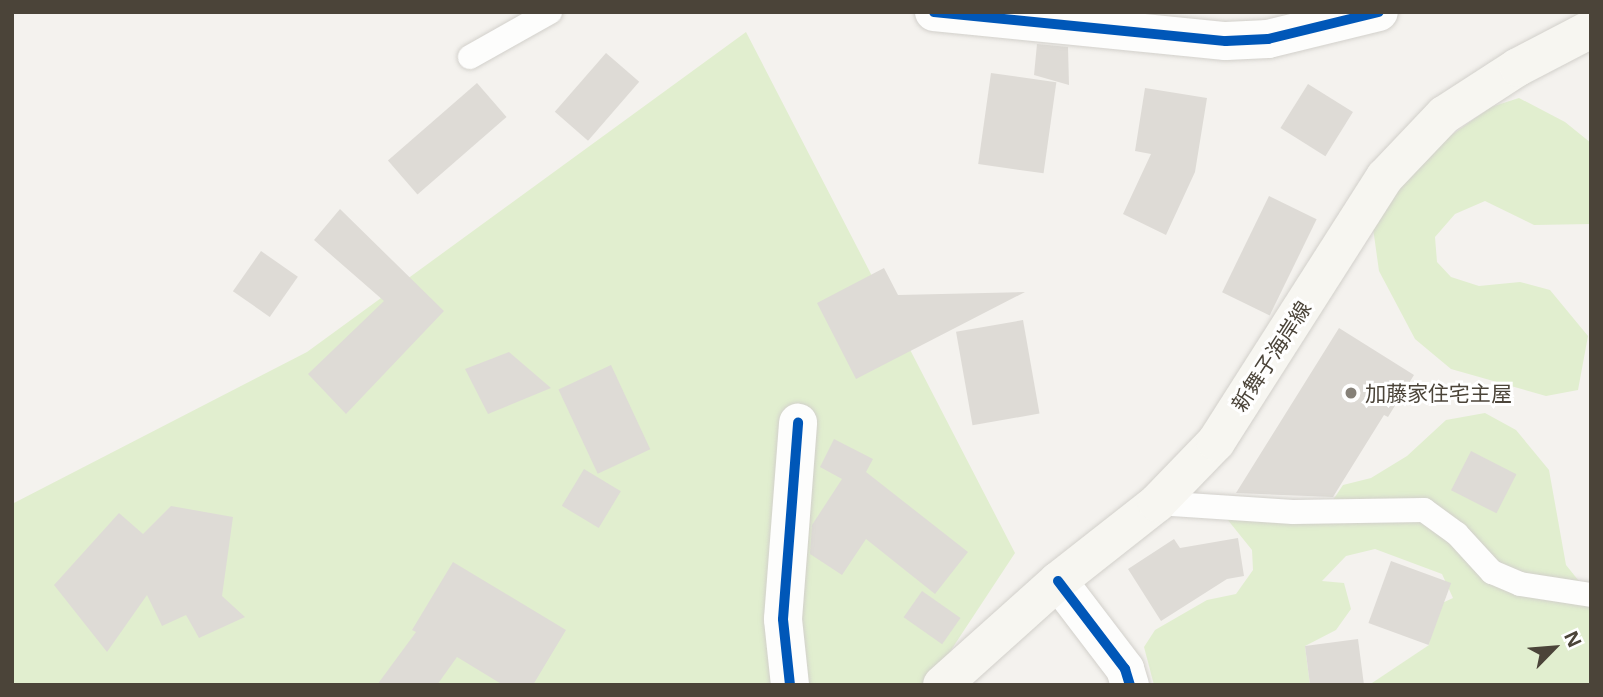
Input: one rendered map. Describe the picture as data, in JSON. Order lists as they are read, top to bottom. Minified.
{"streets":{"main road":["新舞子海岸線"]},"places":["加藤家住宅主屋"],"north":"top right"}
